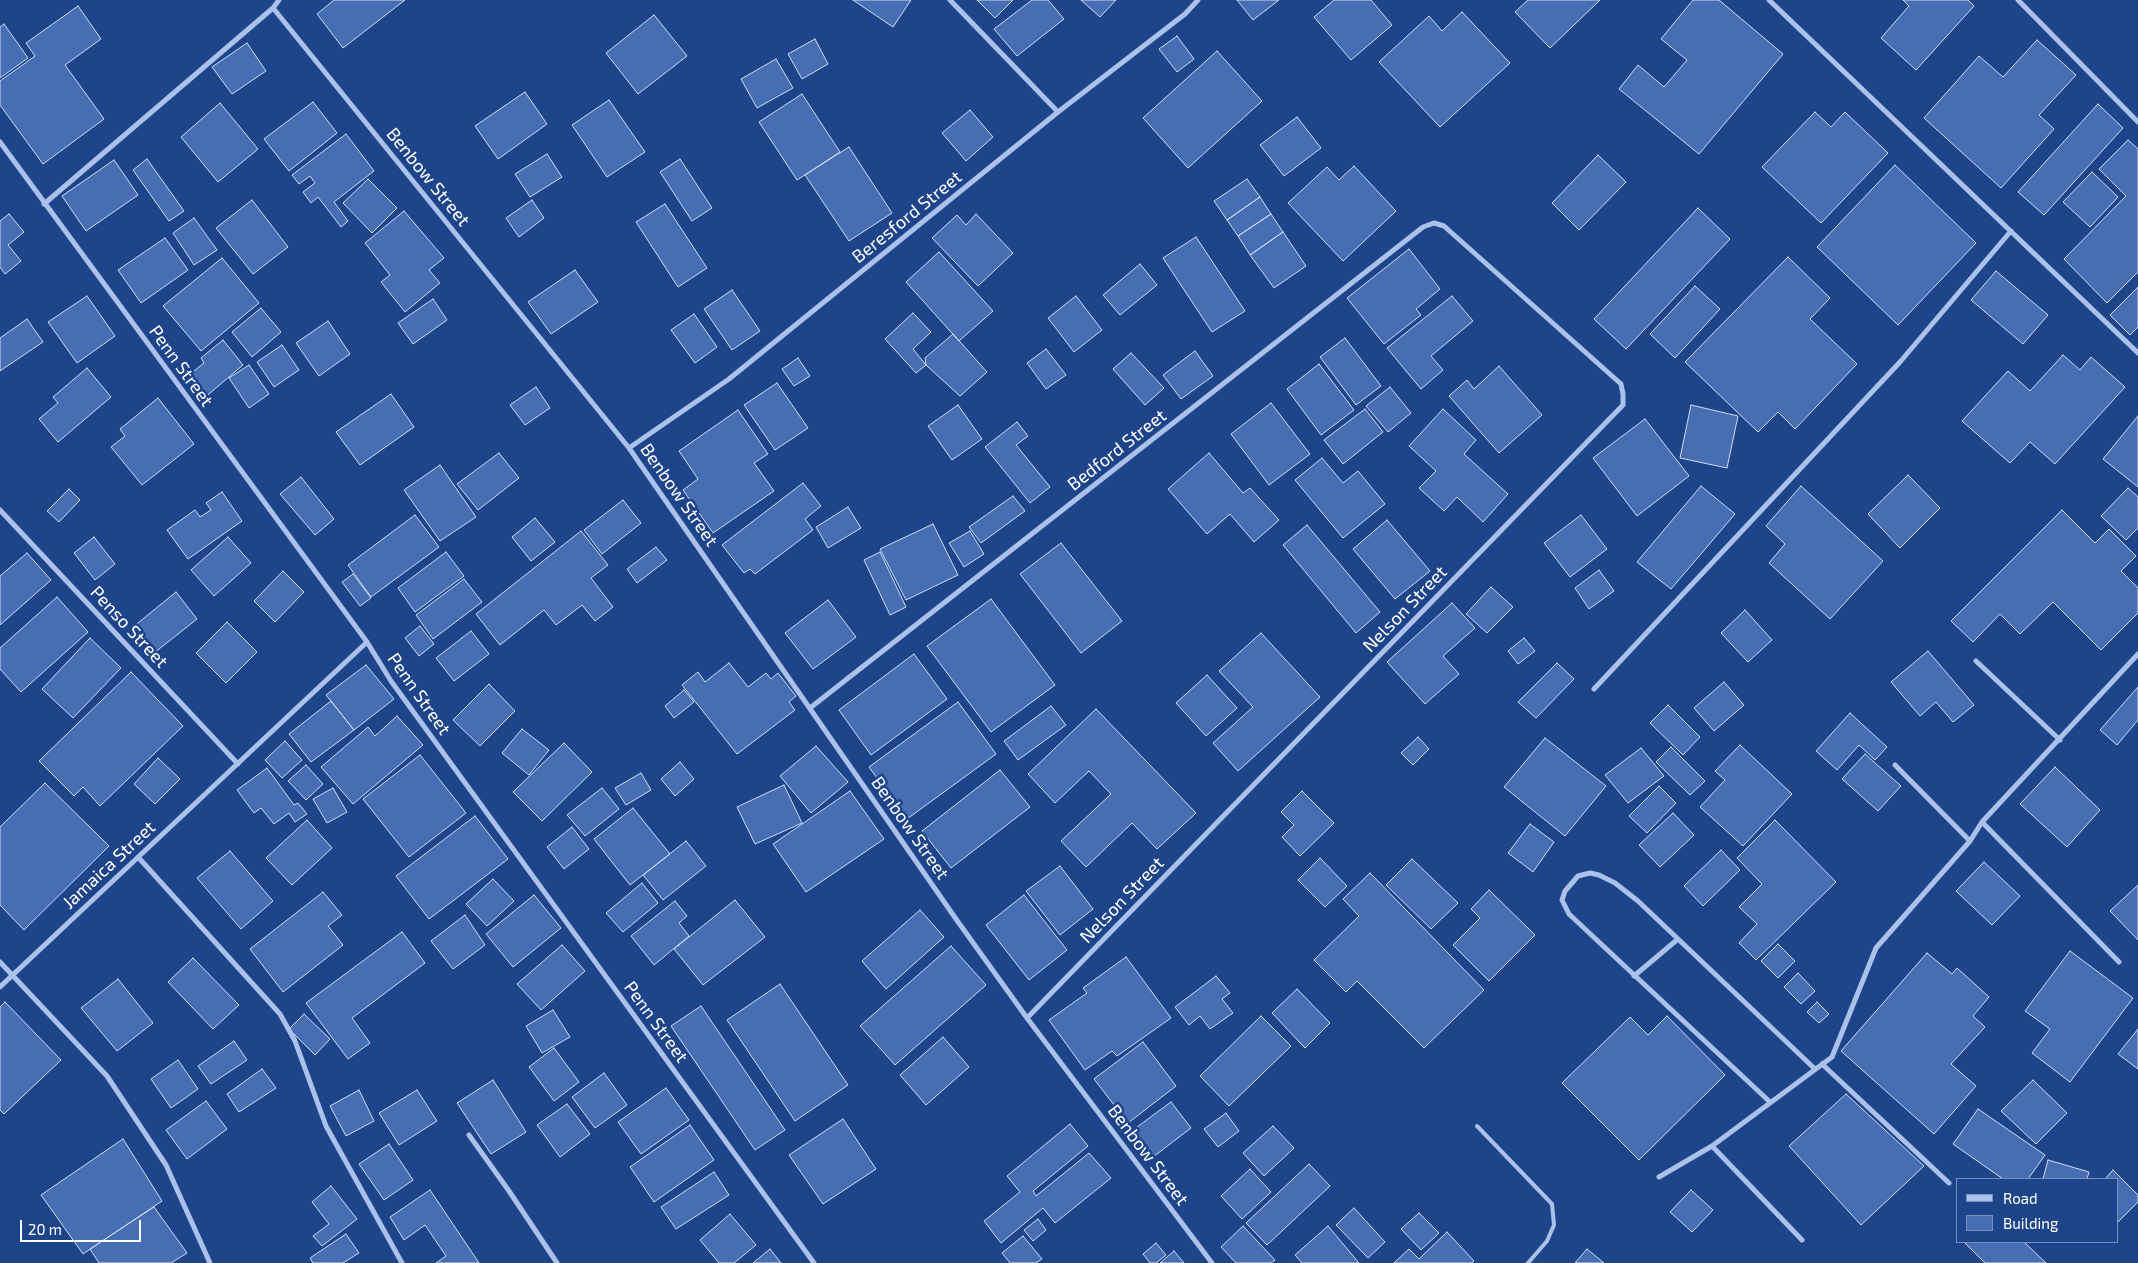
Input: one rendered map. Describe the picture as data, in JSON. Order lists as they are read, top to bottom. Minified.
{"streets":{"street":["Benbow Street","Beresford Street","Penn Street","Bedford Street","Nelson Street","Penso Street","Jamaica Street"]},"crossings":[["Benbow Street","Beresford Street"],["Benbow Street","Bedford Street"],["Benbow Street","Nelson Street"],["Penn Street","Jamaica Street"],["Bedford Street","Nelson Street"],["Penso Street","Jamaica Street"]],"legend":["Road","Building"],"scale_bar":"20 m"}
